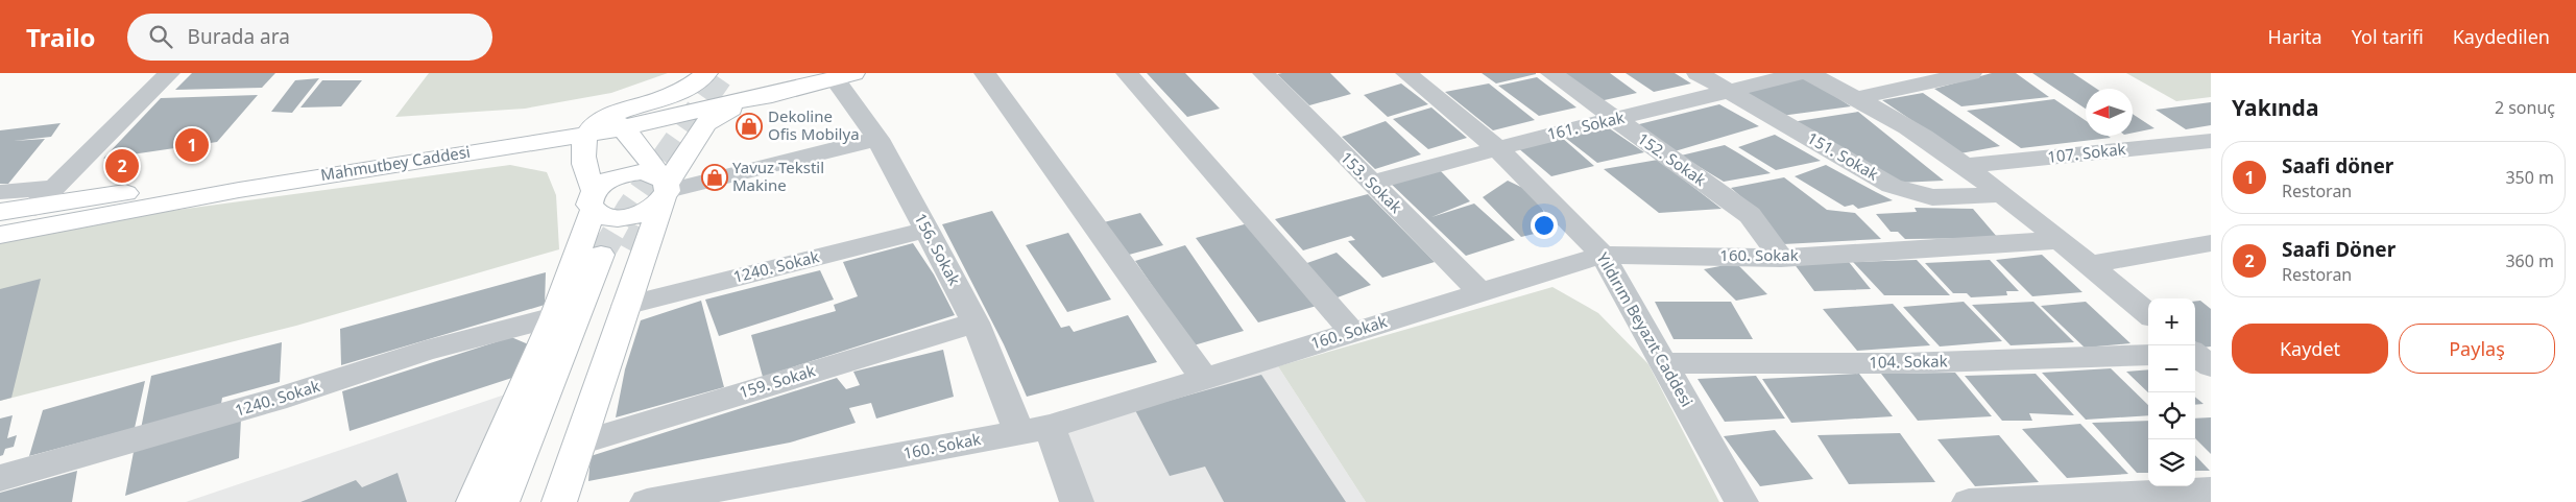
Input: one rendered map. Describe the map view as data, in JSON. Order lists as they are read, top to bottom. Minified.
{"streets":{"main road":["Mahmutbey Caddesi"],"street":["161. Sokak","107. Sokak","151. Sokak","152. Sokak","153. Sokak","156. Sokak","160. Sokak","1240. Sokak","Yıldırım Beyazıt Caddesi","104. Sokak","159. Sokak"]},"crossings":[["161. Sokak","151. Sokak"],["161. Sokak","152. Sokak"],["161. Sokak","153. Sokak"],["161. Sokak","Yıldırım Beyazıt Caddesi"],["152. Sokak","160. Sokak"],["153. Sokak","160. Sokak"],["156. Sokak","160. Sokak"],["156. Sokak","1240. Sokak"],["156. Sokak","159. Sokak"],["160. Sokak","Yıldırım Beyazıt Caddesi"],["Yıldırım Beyazıt Caddesi","104. Sokak"]],"places":{"shop":["Dekoline Ofis Mobilya","Yavuz Tekstil Makine"]},"north":"left","page":{"header":"Trailo","search":"Burada ara","nav":["Harita","Yol tarifi","Kaydedilen"],"heading":["Yakında","2 sonuç"],"pins":["1","2"],"list":[{"mark":"1","name":"Saafi döner","note":"Restoran","value":"350 m"},{"mark":"2","name":"Saafi Döner","note":"Restoran","value":"360 m"}],"map_buttons":["+","−"],"buttons":["Kaydet","Paylaş"]}}
